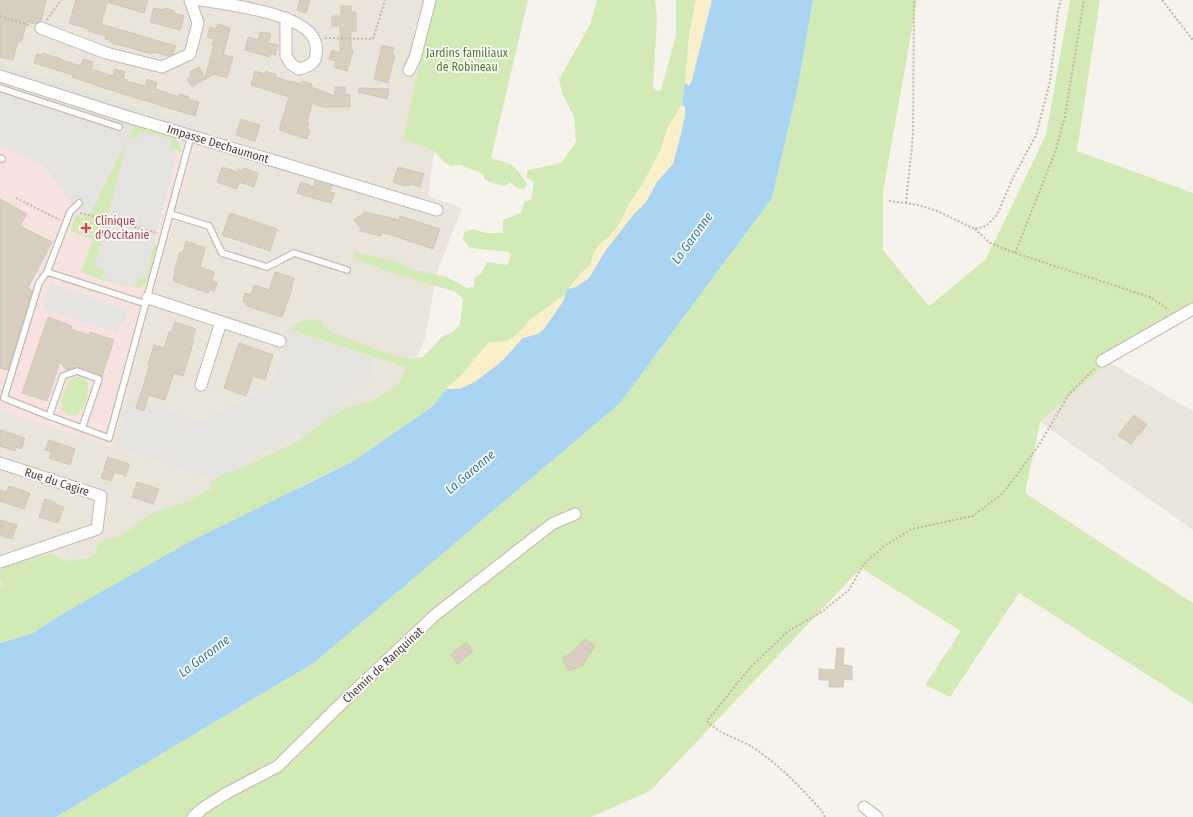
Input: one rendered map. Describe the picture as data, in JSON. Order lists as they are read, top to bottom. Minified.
{"streets":{"street":["Impasse Dechaumont","Rue du Cagire","Chemin de Ranquinat"]},"water":["La Garonne"],"parks":["Jardins familiaux de Robineau"],"places":{"health":["Clinique d'Occitanie"]}}
